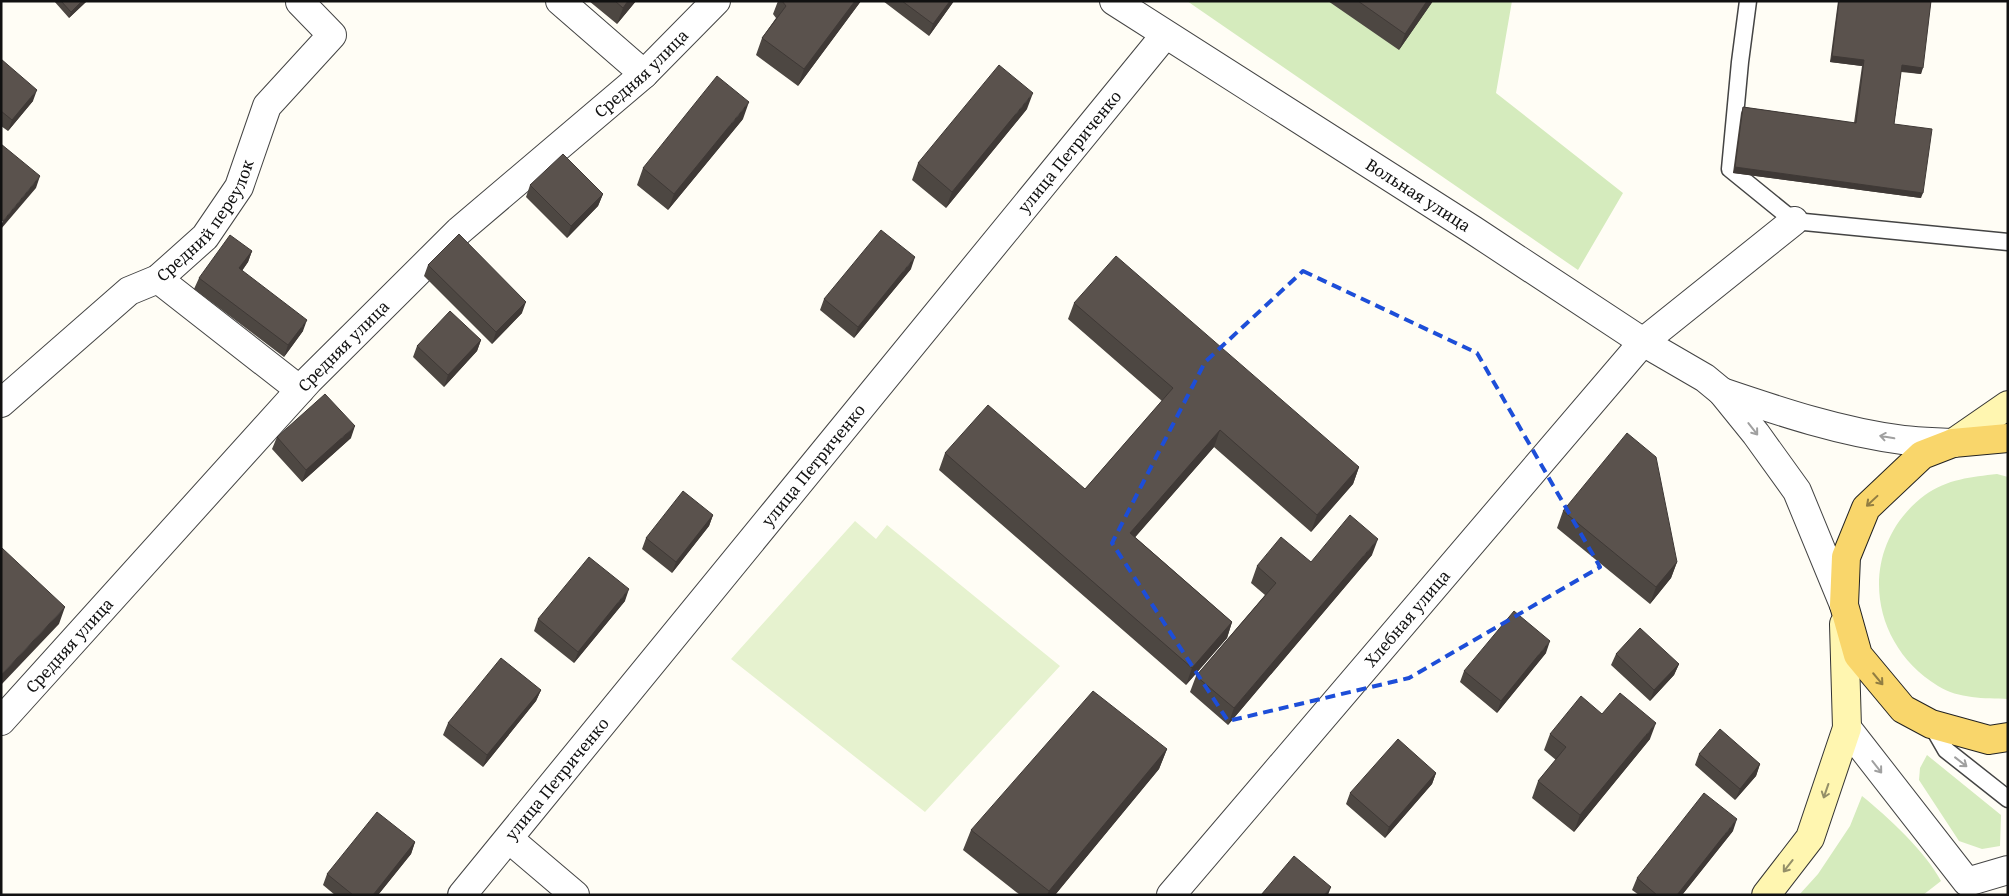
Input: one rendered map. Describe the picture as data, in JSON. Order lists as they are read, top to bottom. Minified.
{"streets":{"street":["Средняя улица","улица Петриченко","Вольная улица","Средний переулок","Хлебная улица"]},"crossings":[["улица Петриченко","Вольная улица"],["Вольная улица","Хлебная улица"]]}
